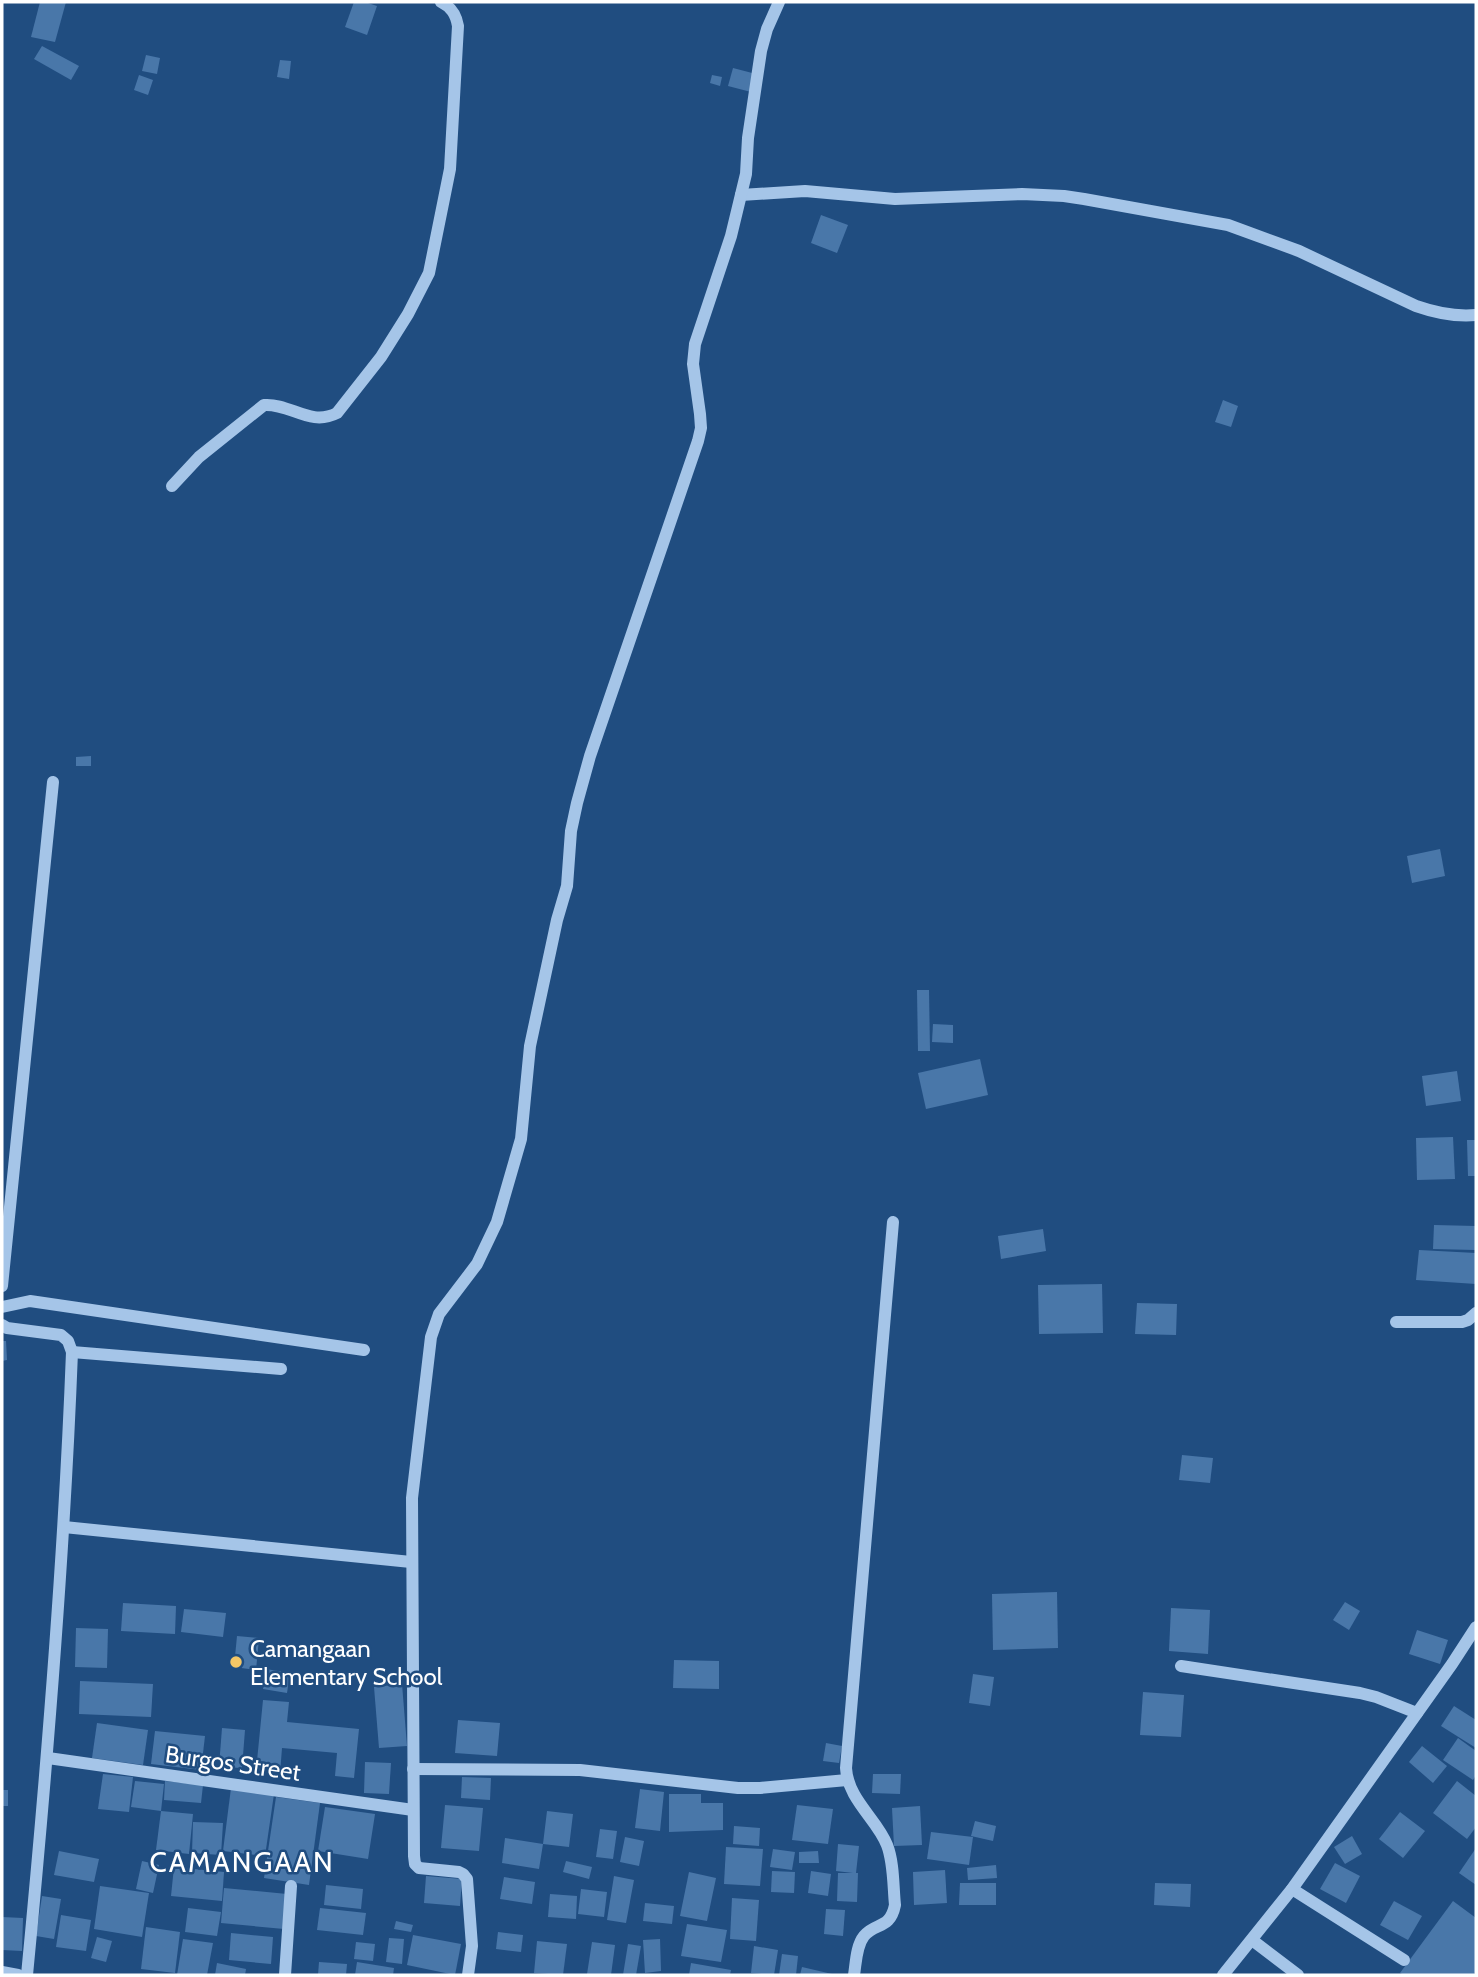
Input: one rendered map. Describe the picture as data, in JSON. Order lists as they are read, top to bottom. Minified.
{"streets":{"street":["Burgos Street"]},"districts":["CAMANGAAN"],"places":["Camangaan Elementary School"]}
